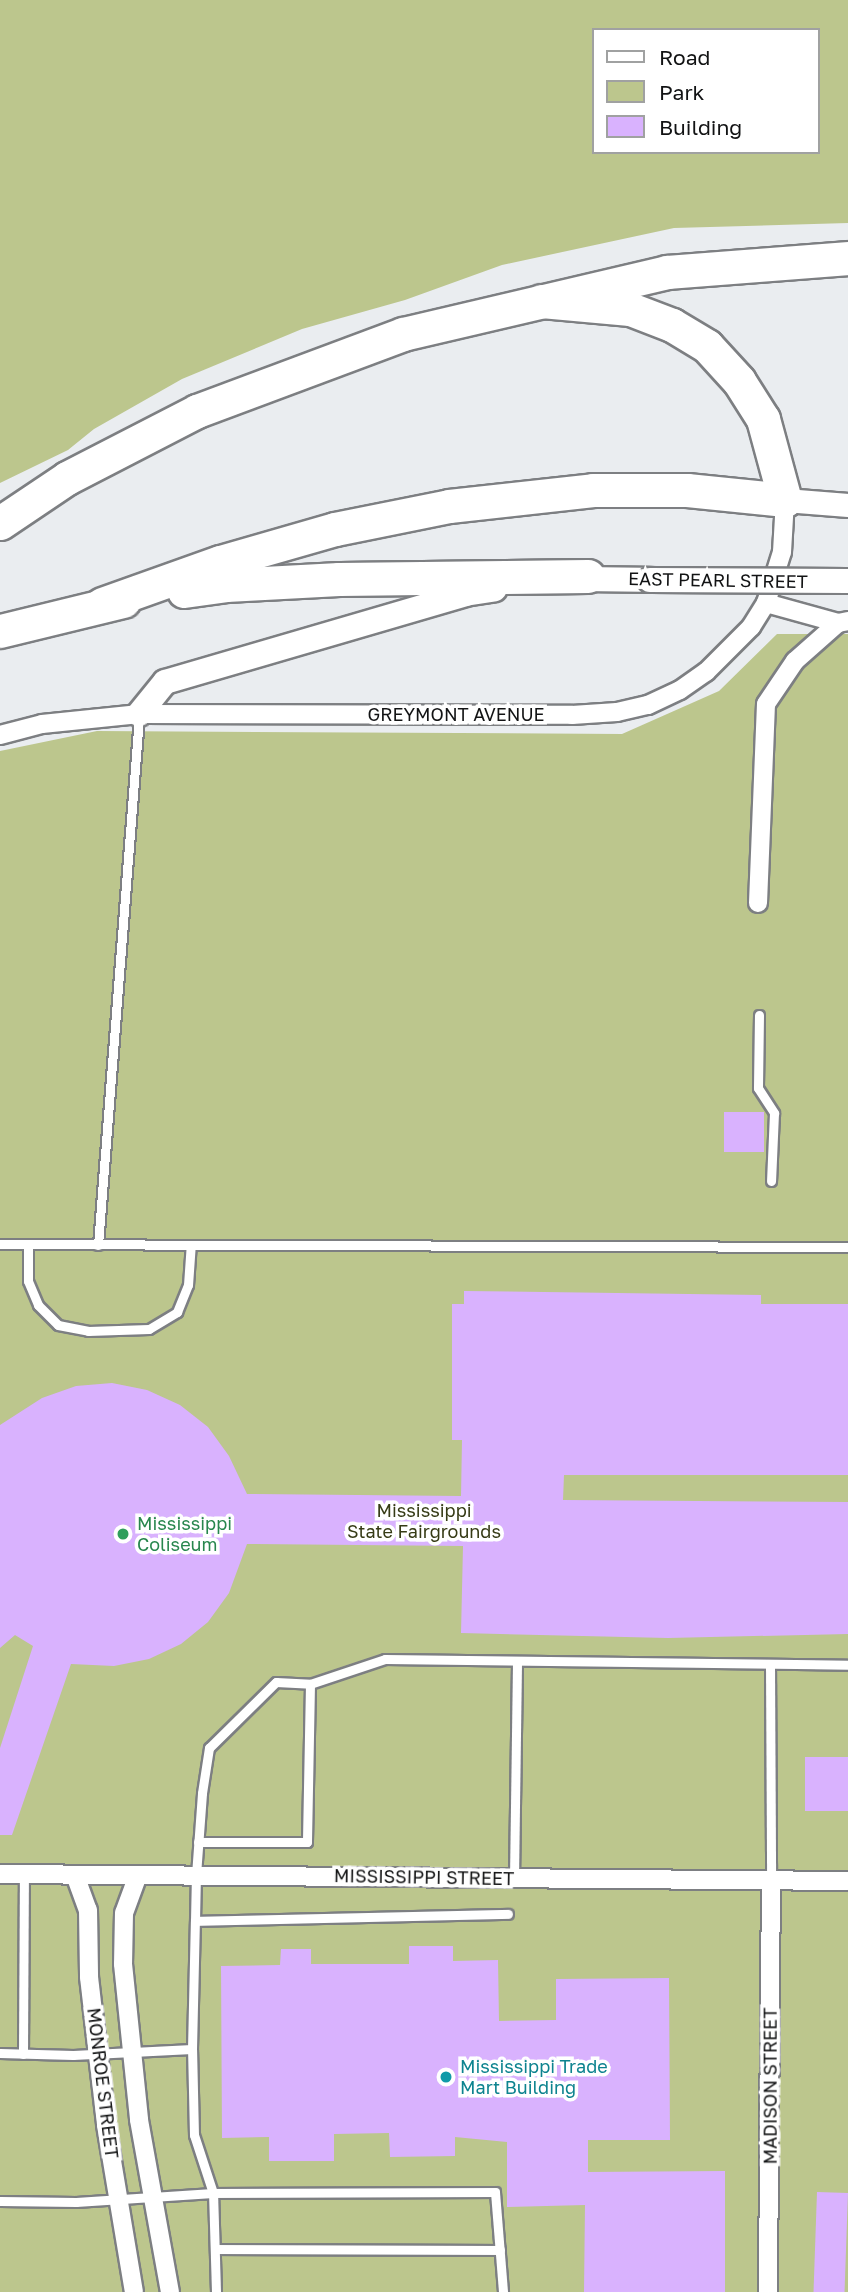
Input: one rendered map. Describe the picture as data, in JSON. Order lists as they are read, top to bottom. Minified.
{"streets":{"main road":["EAST PEARL STREET"],"street":["GREYMONT AVENUE","MISSISSIPPI STREET","MONROE STREET","MADISON STREET"]},"crossings":[["EAST PEARL STREET","GREYMONT AVENUE"],["MISSISSIPPI STREET","MONROE STREET"],["MISSISSIPPI STREET","MADISON STREET"]],"parks":["Mississippi State Fairgrounds"],"places":["Mississippi Coliseum","Mississippi Trade Mart Building"],"legend":["Road","Park","Building"]}
